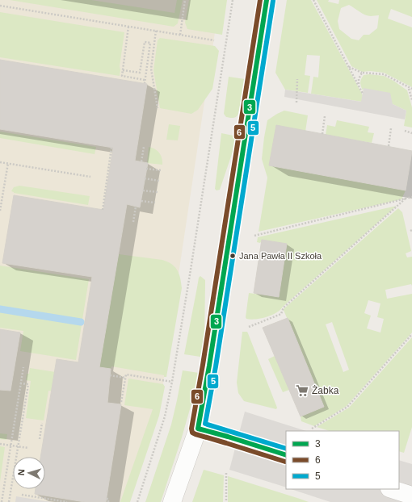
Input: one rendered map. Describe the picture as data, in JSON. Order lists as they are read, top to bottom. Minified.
{"places":{"other":["Jana Pawła II Szkoła"],"supermarket":["Żabka"]},"lines":["transit line 3","transit line 6","transit line 5"],"legend":["3","6","5"],"north":"left"}
